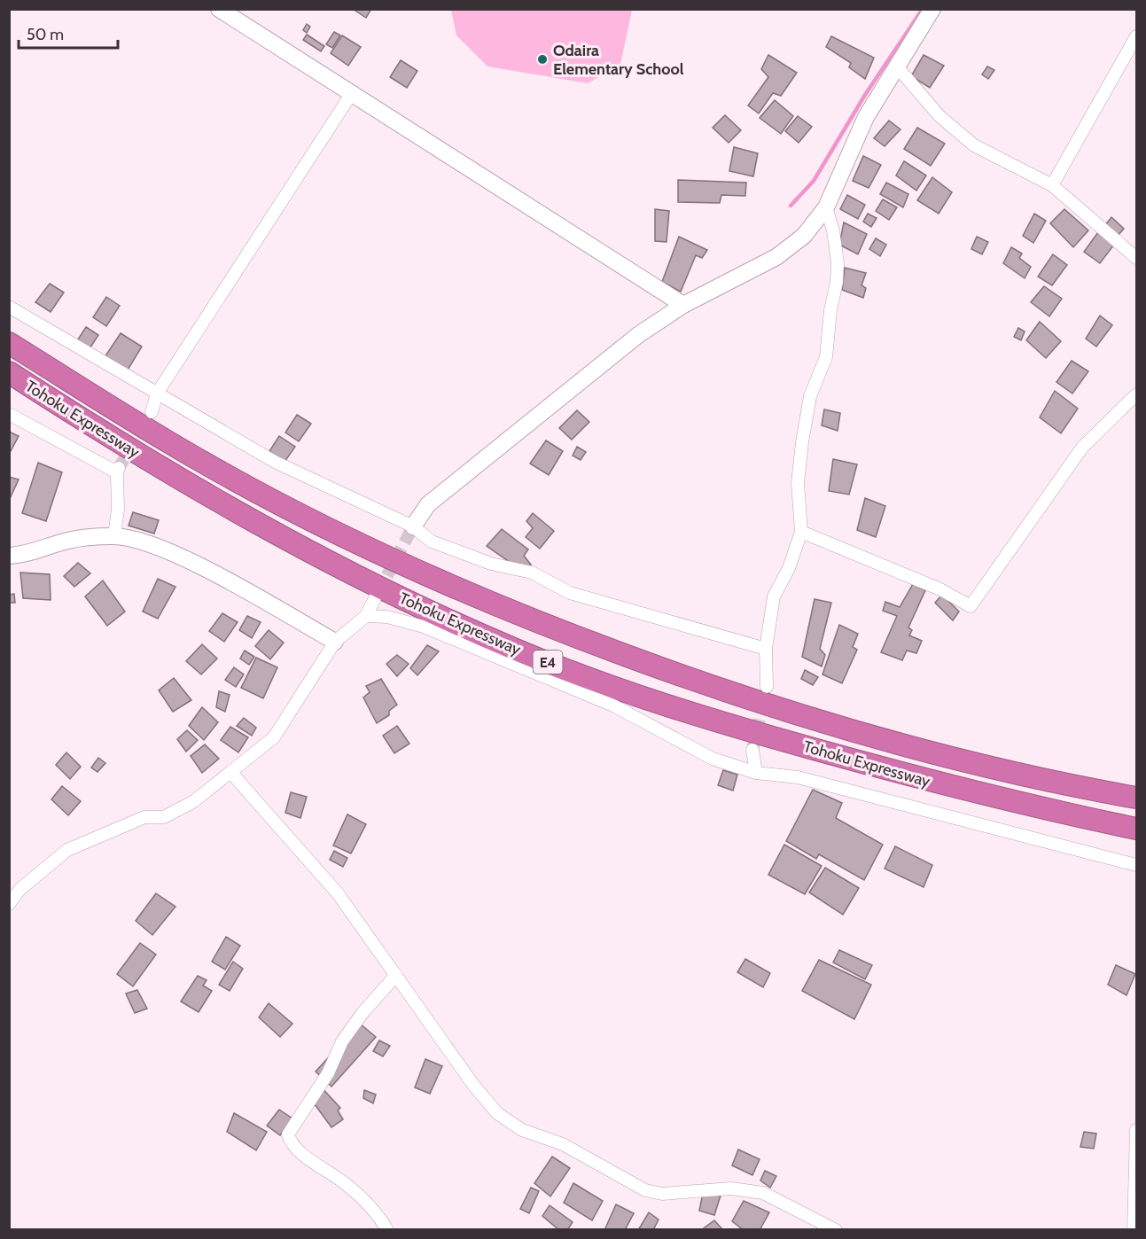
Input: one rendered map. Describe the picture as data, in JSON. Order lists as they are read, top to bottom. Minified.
{"streets":{"highway":["Tohoku Expressway","E4"]},"places":["Odaira Elementary School"],"scale_bar":"50 m"}
